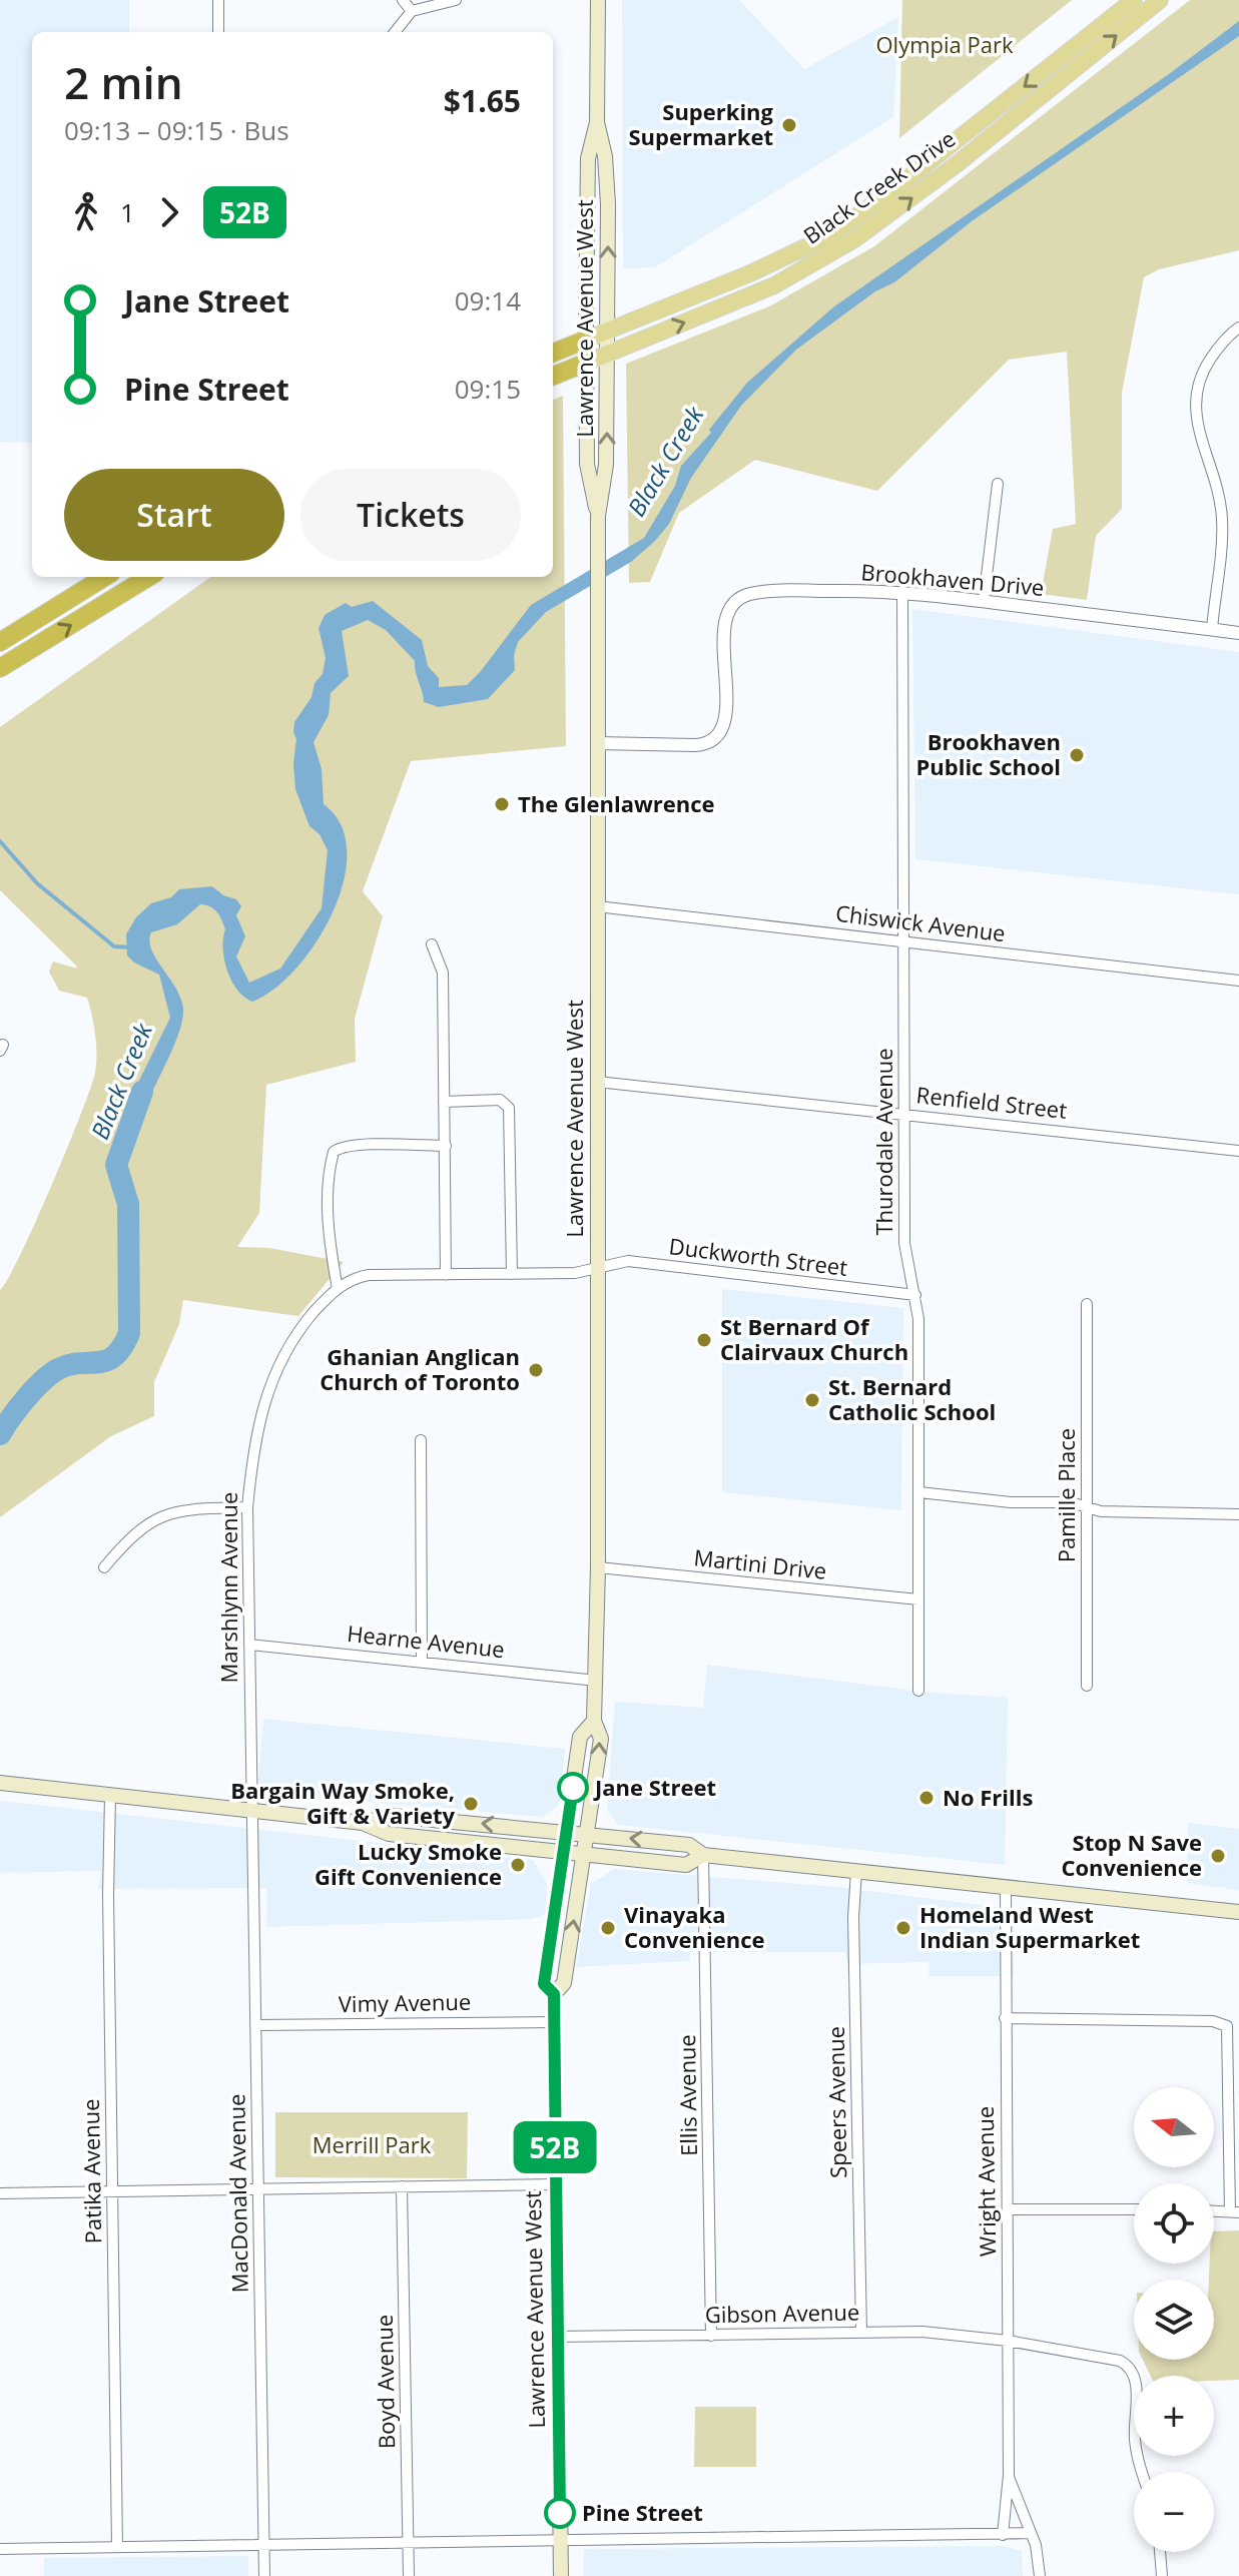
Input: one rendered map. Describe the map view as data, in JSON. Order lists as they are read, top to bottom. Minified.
{"streets":{"highway":["Black Creek Drive"],"main road":["Lawrence Avenue West"],"street":["Brookhaven Drive","Chiswick Avenue","Renfield Street","Thurodale Avenue","Duckworth Street","Pamille Place","Martini Drive","Marshlynn Avenue","Hearne Avenue","Vimy Avenue","Ellis Avenue","Speers Avenue","Patika Avenue","Wright Avenue","MacDonald Avenue","Gibson Avenue","Boyd Avenue"]},"crossings":[["Black Creek Drive","Lawrence Avenue West"],["Lawrence Avenue West","Brookhaven Drive"],["Lawrence Avenue West","Chiswick Avenue"],["Lawrence Avenue West","Renfield Street"],["Lawrence Avenue West","Duckworth Street"],["Lawrence Avenue West","Martini Drive"],["Lawrence Avenue West","Hearne Avenue"],["Lawrence Avenue West","Vimy Avenue"],["Lawrence Avenue West","Gibson Avenue"],["Brookhaven Drive","Thurodale Avenue"],["Chiswick Avenue","Thurodale Avenue"],["Renfield Street","Thurodale Avenue"],["Thurodale Avenue","Duckworth Street"],["Thurodale Avenue","Martini Drive"],["Duckworth Street","Marshlynn Avenue"],["Marshlynn Avenue","Hearne Avenue"],["Marshlynn Avenue","MacDonald Avenue"],["Vimy Avenue","MacDonald Avenue"],["Ellis Avenue","Gibson Avenue"],["Speers Avenue","Gibson Avenue"],["Wright Avenue","Gibson Avenue"]],"water":["Black Creek"],"parks":["Olympia Park","Merrill Park"],"places":["Superking Supermarket","Brookhaven Public School","The Glenlawrence","St Bernard Of Clairvaux Church","Ghanian Anglican Church of Toronto","St. Bernard Catholic School","Jane Street","No Frills","Bargain Way Smoke, Gift & Variety","Stop N Save Convenience","Lucky Smoke Gift Convenience","Vinayaka Convenience","Homeland West Indian Supermarket","Pine Street"],"lines":["bus line 52B"],"north":"left","page":{"on_map":"52B","heading":["2 min","09:13 – 09:15 · Bus","$1.65"],"legs":["1","52B"],"list":[{"name":"Jane Street","value":"09:14"},{"name":"Pine Street","value":"09:15"}],"buttons":["Start","Tickets"],"map_buttons":["+","−"]}}
